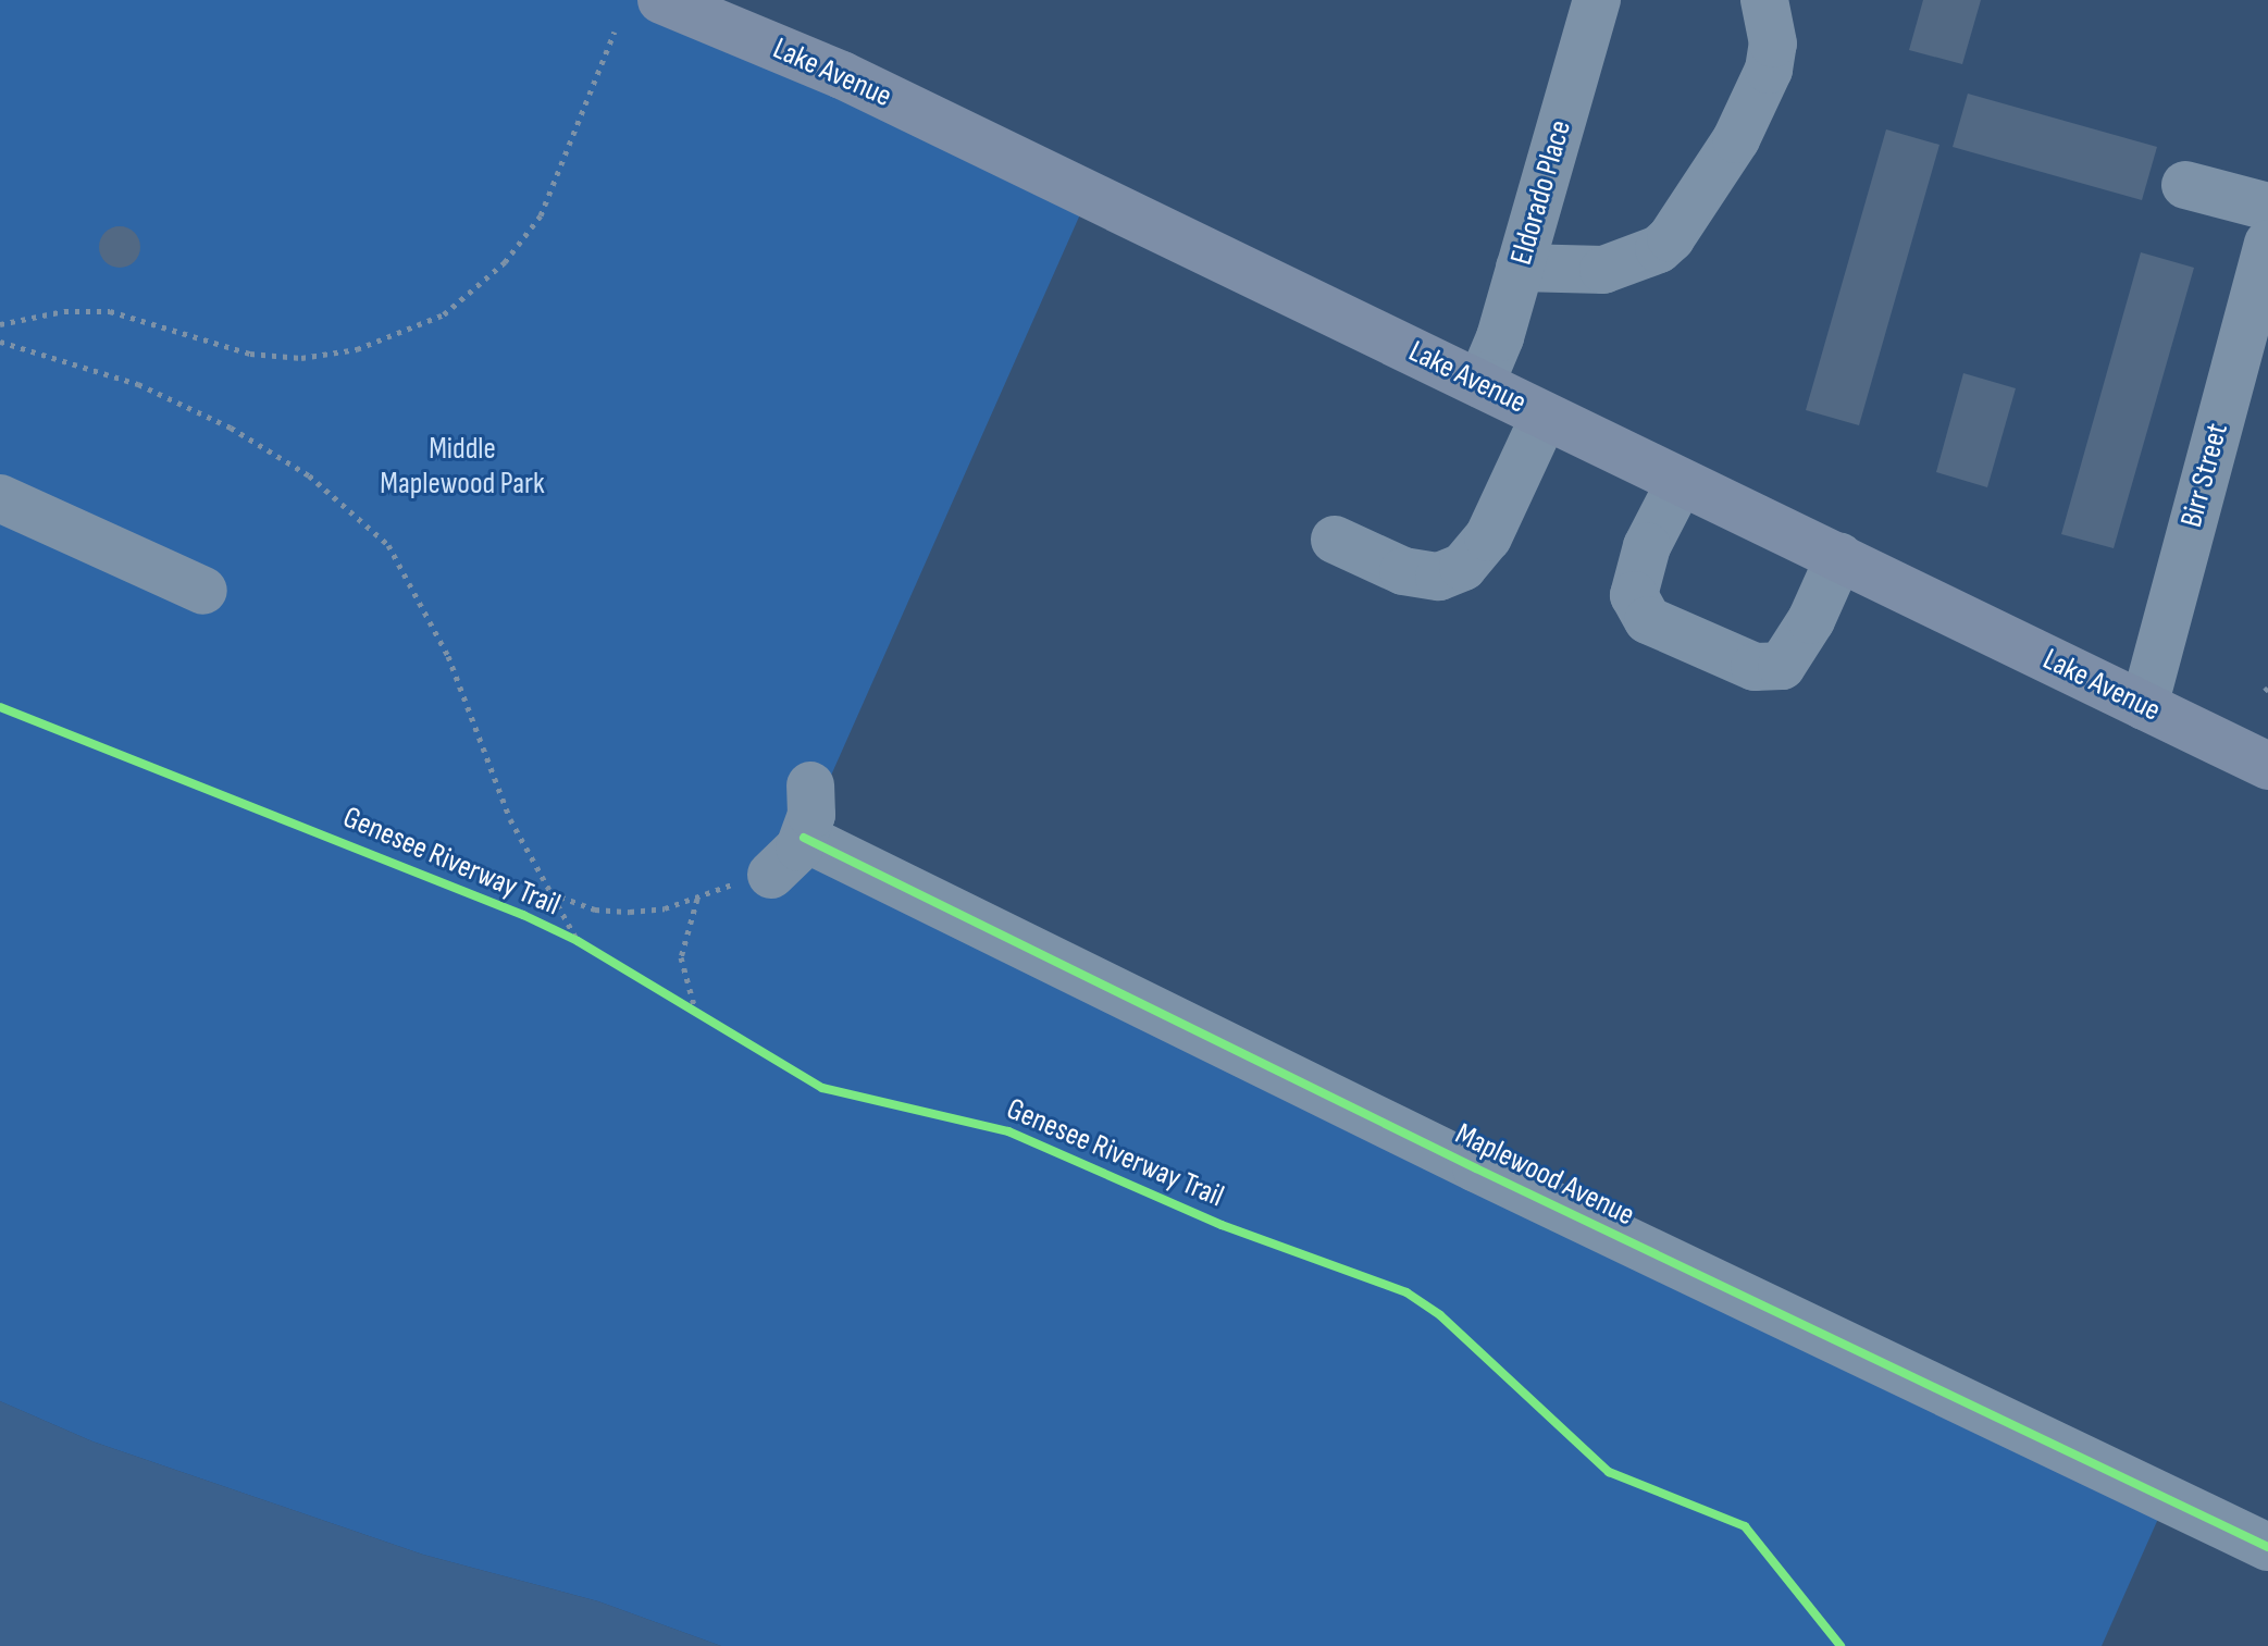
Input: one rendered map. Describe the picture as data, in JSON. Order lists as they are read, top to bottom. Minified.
{"streets":{"main road":["Lake Avenue"],"street":["Eldorado Place","Birr Street","Maplewood Avenue"],"cycle path":["Genesee Riverway Trail"]},"crossings":[["Lake Avenue","Eldorado Place"],["Lake Avenue","Birr Street"]],"parks":["Middle Maplewood Park"]}
